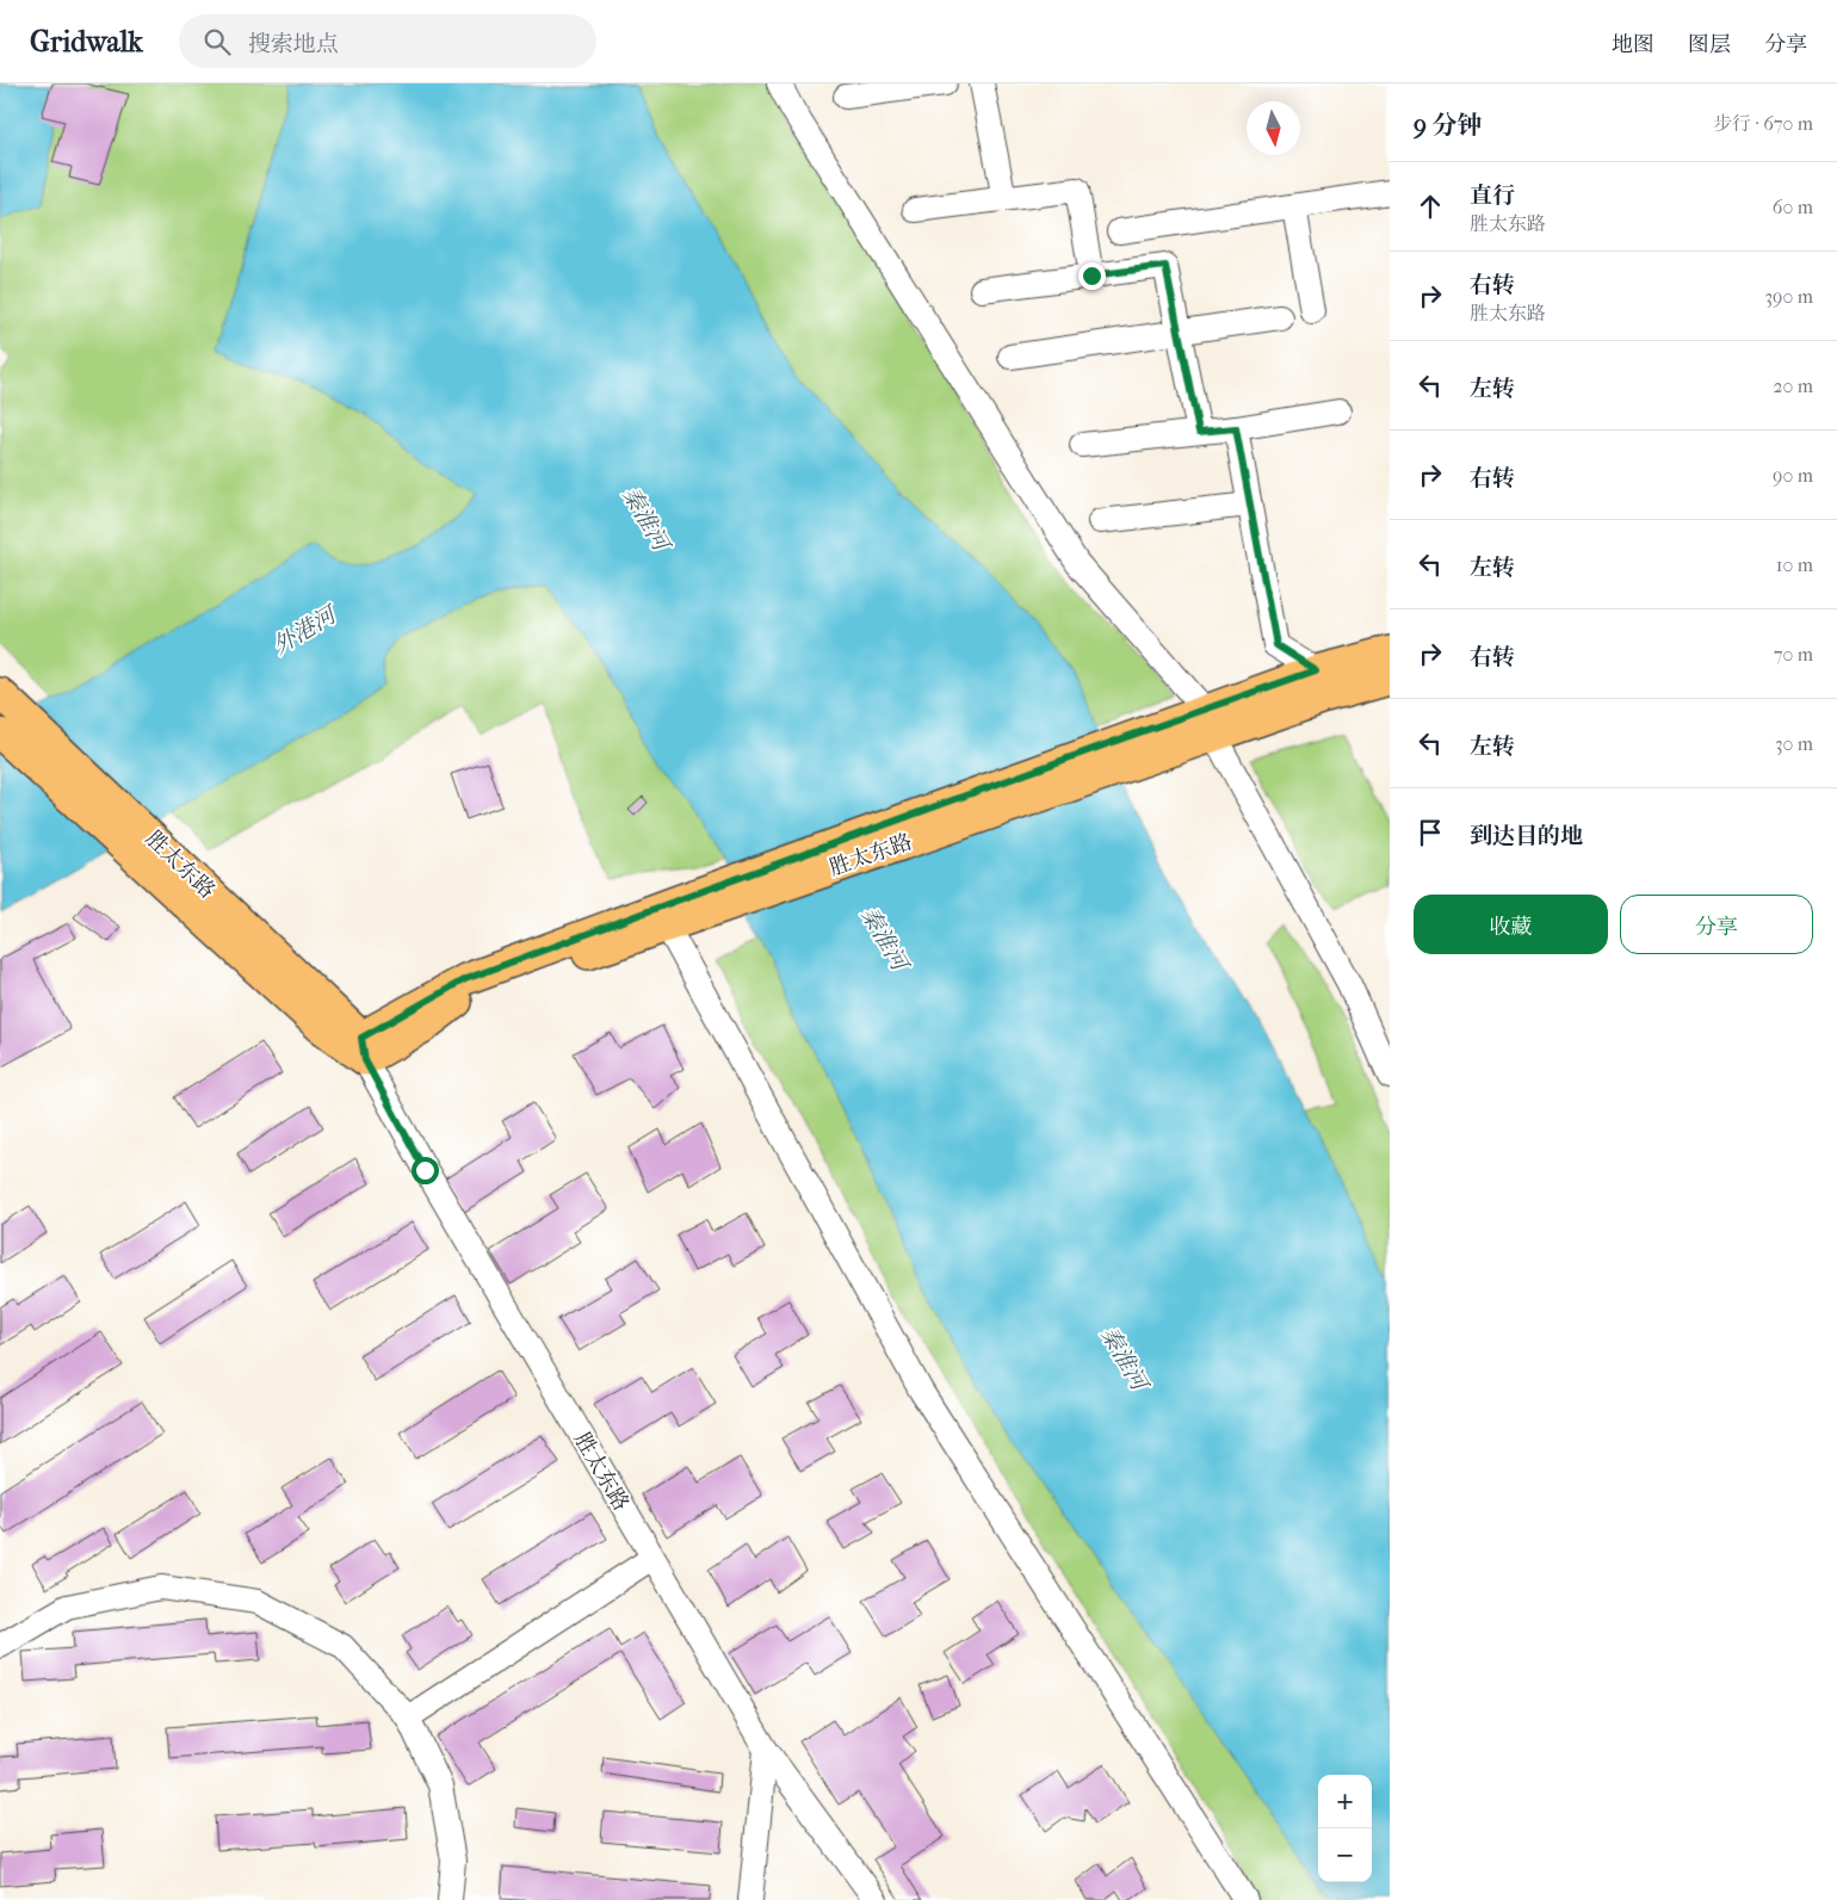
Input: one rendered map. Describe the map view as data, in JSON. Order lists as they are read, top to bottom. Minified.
{"streets":{"main road":["胜太东路"]},"water":["秦淮河","外港河"],"north":"bottom","page":{"header":"Gridwalk","search":"搜索地点","nav":["地图","图层","分享"],"heading":["9 分钟","步行 · 670 m"],"list":[["直行","胜太东路","60 m"],["右转","胜太东路","390 m"],["左转","20 m"],["右转","90 m"],["左转","10 m"],["右转","70 m"],["左转","30 m"],"到达目的地"],"buttons":["收藏","分享"],"map_buttons":["+","−"]}}
